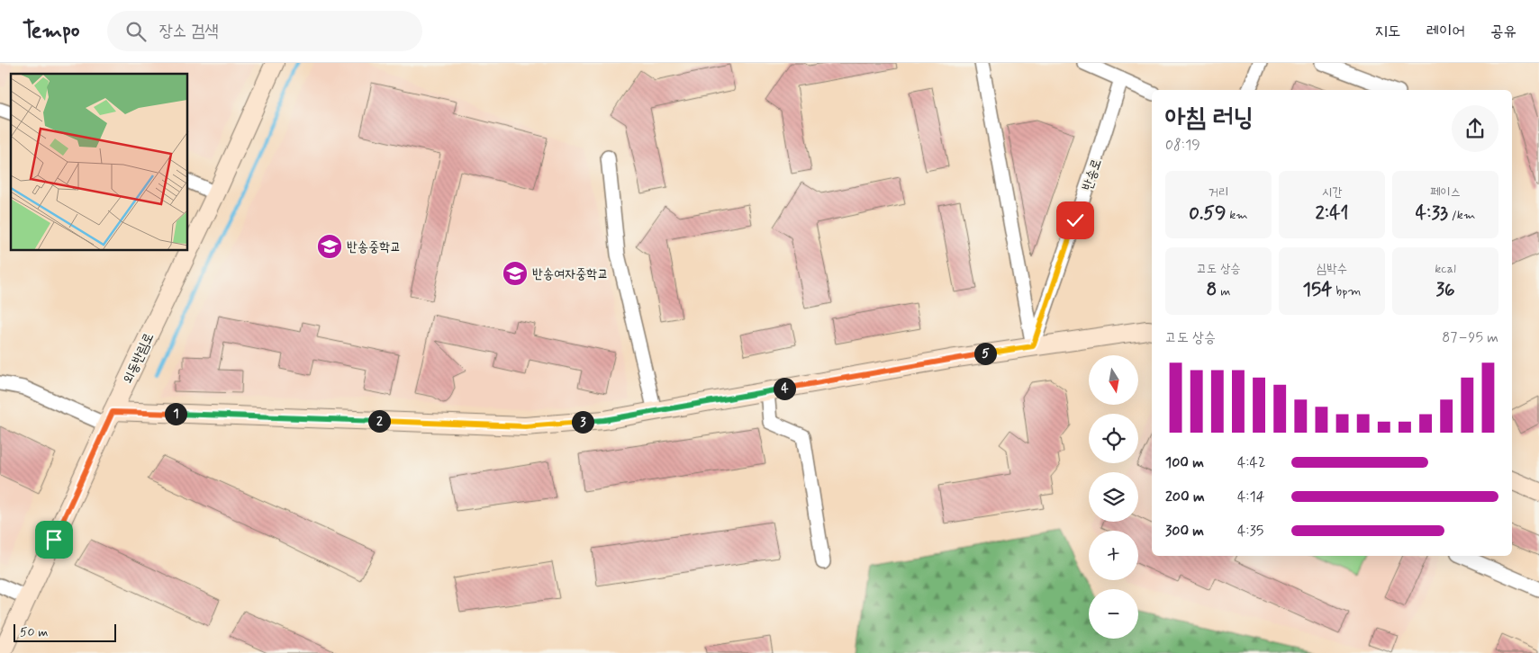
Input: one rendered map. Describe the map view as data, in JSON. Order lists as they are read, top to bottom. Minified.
{"streets":{"street":["반송로","외동반림로"]},"places":{"school or university":["반송중학교","반송여자중학교"]},"scale_bar":"50 m","north":"bottom","page":{"header":"Tempo","search":"장소 검색","nav":["지도","레이어","공유"],"heading":["아침 러닝","08:19"],"stats":[["거리","0.59 km"],["시간","2:41"],["페이스","4:33 /km"],["고도 상승","8 m"],["심박수","154 bpm"],["kcal","36"]],"chart":["고도 상승","87–95 m"],"pins":["5","4","1","2","3"],"map_buttons":["+","−"],"list":[{"name":"100 m","note":"4:42"},{"name":"200 m","note":"4:14"},{"name":"300 m","note":"4:35"}],"scale":"50 m"}}
